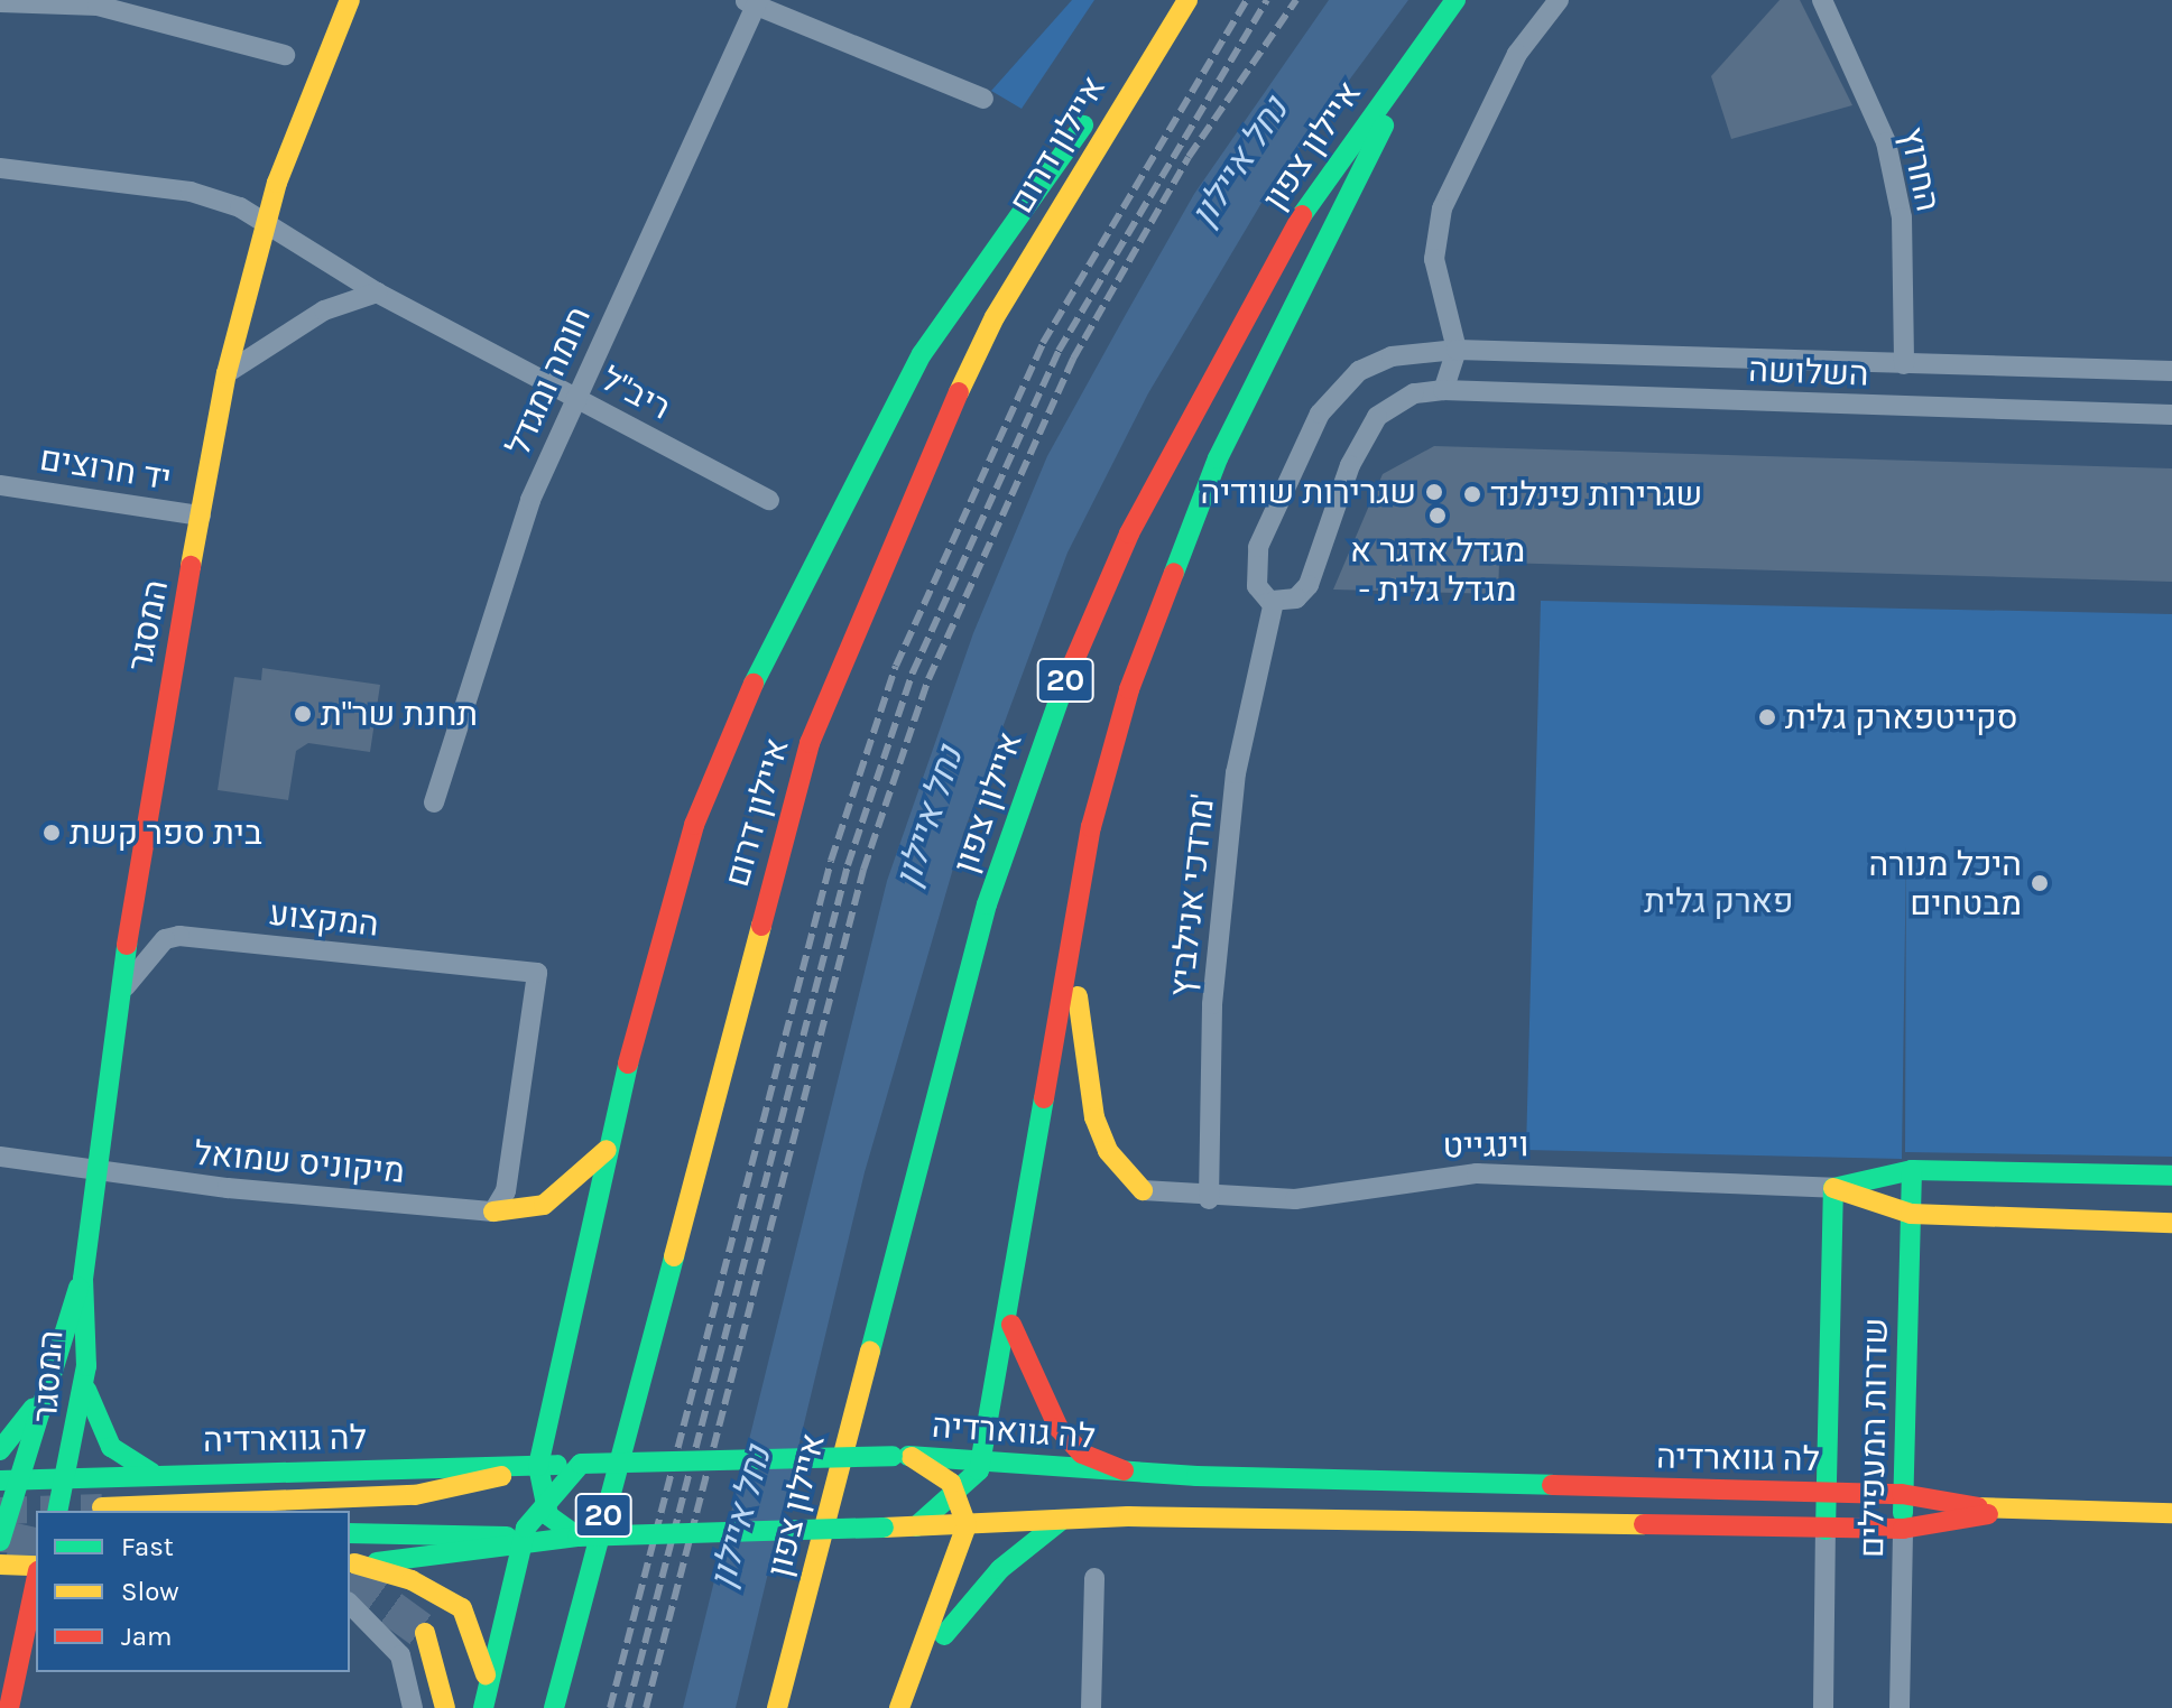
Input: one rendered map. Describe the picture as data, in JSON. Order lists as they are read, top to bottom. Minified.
{"streets":{"main road":["איילון דרום","איילון צפון","המסגר","20","וינגייט","לה גווארדיה","שדרות המעפילים"],"street":["החרוץ","השלושה","חומה ומגדל","ריב\"ל","יד חרוצים","מרדכי אנילביץ'","המקצוע","מיקוניס שמואל"]},"crossings":[["החרוץ","השלושה"],["חומה ומגדל","ריב\"ל"],["ריב\"ל","המסגר"],["יד חרוצים","המסגר"],["המסגר","המקצוע"],["המסגר","מיקוניס שמואל"],["המסגר","לה גווארדיה"],["מרדכי אנילביץ'","וינגייט"],["המקצוע","מיקוניס שמואל"],["וינגייט","שדרות המעפילים"],["לה גווארדיה","שדרות המעפילים"]],"water":["נחל איילון"],"parks":["פארק גלית"],"places":["שגרירות שוודיה","שגרירות פינלנד","מגדל אדגר א - מגדל גלית","תחנת שר\"ת","סקייטפארק גלית","בית ספר קשת","היכל מנורה מבטחים"],"legend":["Fast","Slow","Jam"]}
